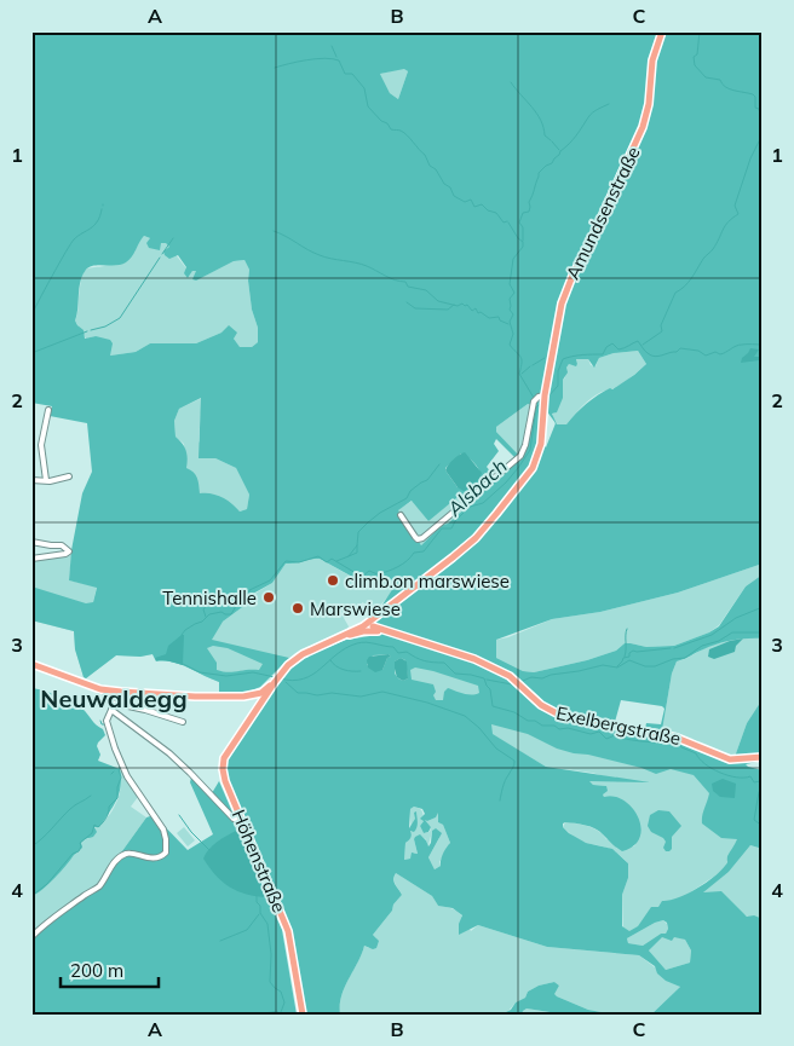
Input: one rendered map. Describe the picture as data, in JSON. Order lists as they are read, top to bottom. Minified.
{"streets":{"main road":["Amundsenstraße","Exelbergstraße","Höhenstraße"]},"crossings":[["Amundsenstraße","Höhenstraße"],["Exelbergstraße","Höhenstraße"]],"districts":["Neuwaldegg"],"water":["Alsbach"],"places":["climb.on marswiese","Tennishalle","Marswiese"],"scale_bar":"200 m","grid":{"columns":["A","B","C"],"rows":["1","2","3","4"]}}
